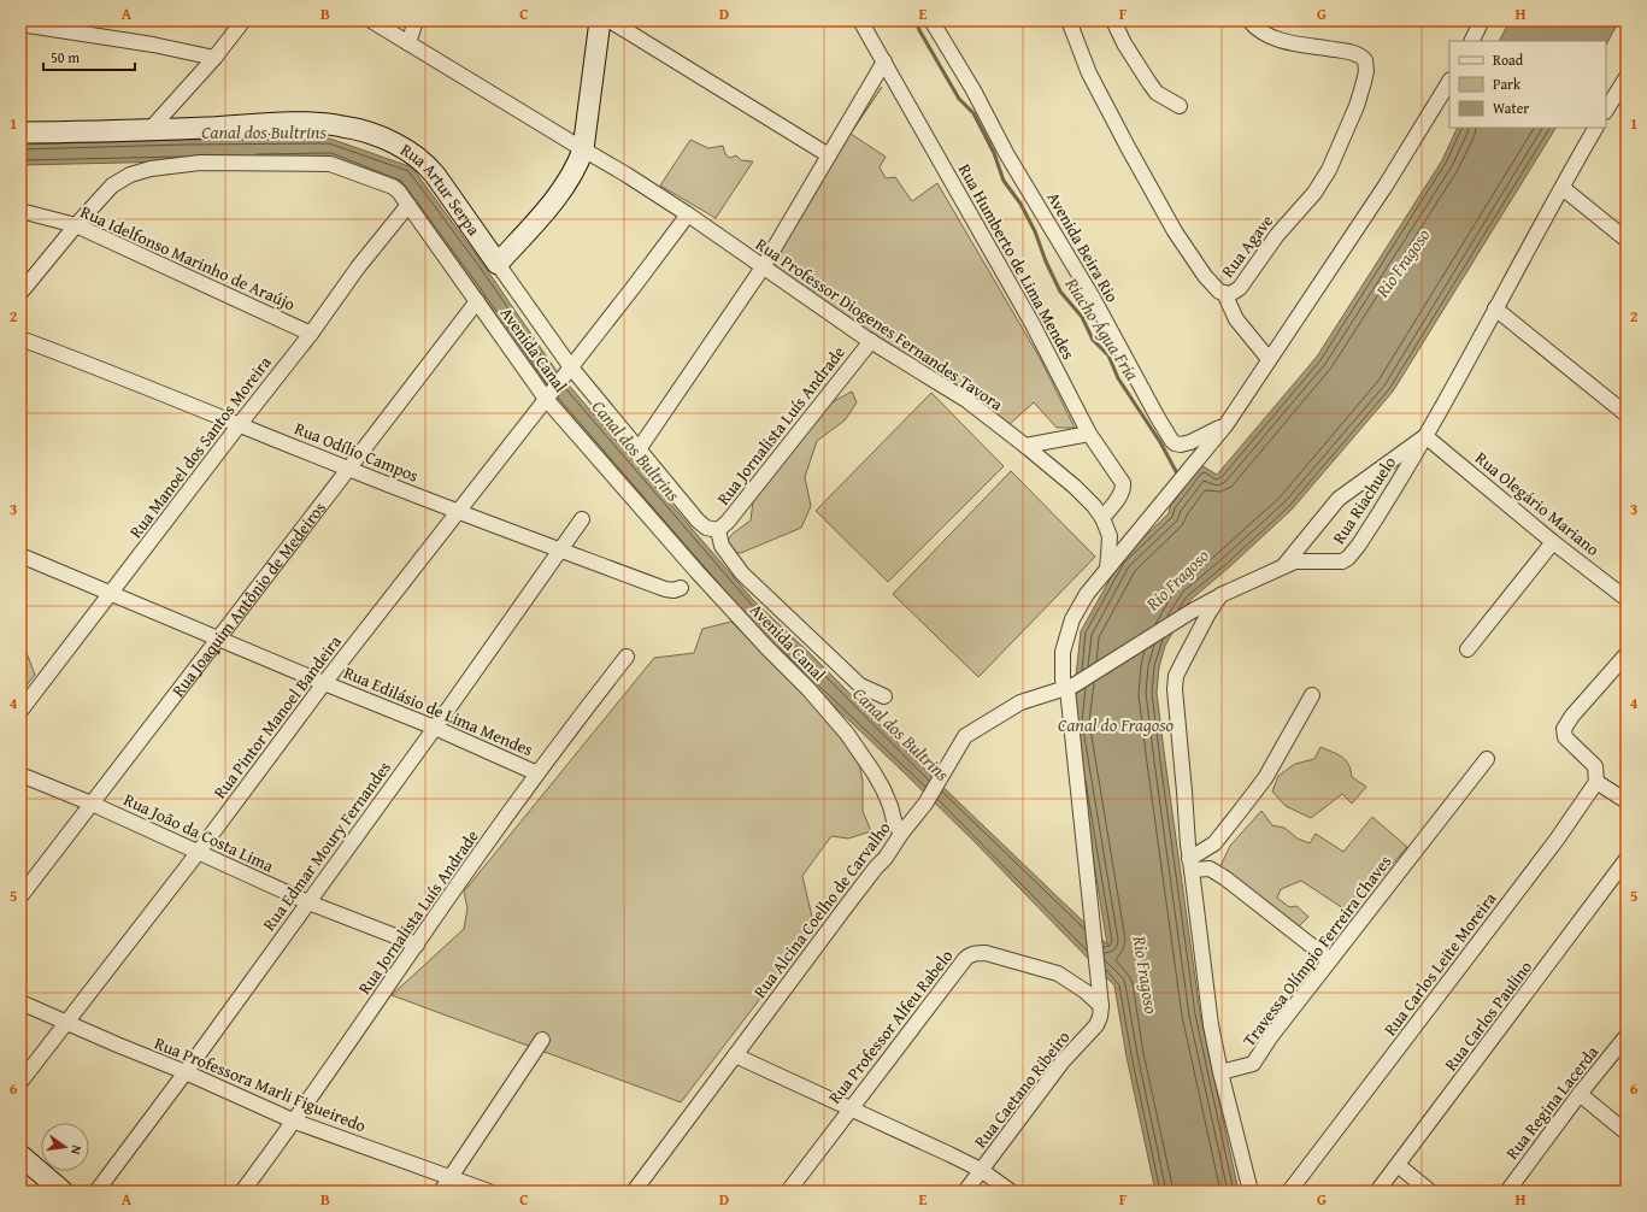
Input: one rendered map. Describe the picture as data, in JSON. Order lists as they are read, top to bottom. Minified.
{"streets":{"street":["Rua Artur Serpa","Rua Agave","Avenida Beira Rio","Rua Idelfonso Marinho de Araújo","Rua Humberto de Lima Mendes","Rua Professor Diogenes Fernandes Tavora","Avenida Canal","Rua Jornalista Luís Andrade","Rua Manoel dos Santos Moreira","Rua Odílio Campos","Rua Riachuelo","Rua Olegário Mariano","Rua Joaquim Antônio de Medeiros","Rua Edilásio de Lima Mendes","Rua Pintor Manoel Bandeira","Rua João da Costa Lima","Rua Edmar Moury Fernandes","Rua Alcina Coelho de Carvalho","Travessa Olímpio Ferreira Chaves","Rua Carlos Leite Moreira","Rua Carlos Paulino","Rua Professor Alfeu Rabelo","Rua Professora Marli Figueiredo","Rua Caetano Ribeiro","Rua Regina Lacerda"]},"crossings":[["Rua Artur Serpa","Rua Jornalista Luís Andrade"],["Rua Artur Serpa","Rua Pintor Manoel Bandeira"],["Rua Idelfonso Marinho de Araújo","Avenida Canal"],["Rua Idelfonso Marinho de Araújo","Rua Manoel dos Santos Moreira"],["Rua Humberto de Lima Mendes","Rua Professor Diogenes Fernandes Tavora"],["Rua Professor Diogenes Fernandes Tavora","Rua Jornalista Luís Andrade"],["Rua Professor Diogenes Fernandes Tavora","Rua Pintor Manoel Bandeira"],["Avenida Canal","Rua Manoel dos Santos Moreira"],["Avenida Canal","Rua Joaquim Antônio de Medeiros"],["Avenida Canal","Rua Pintor Manoel Bandeira"],["Avenida Canal","Rua Alcina Coelho de Carvalho"],["Rua Jornalista Luís Andrade","Rua Edilásio de Lima Mendes"],["Rua Jornalista Luís Andrade","Rua João da Costa Lima"],["Rua Jornalista Luís Andrade","Rua Professora Marli Figueiredo"],["Rua Manoel dos Santos Moreira","Rua Odílio Campos"],["Rua Manoel dos Santos Moreira","Rua Edilásio de Lima Mendes"],["Rua Odílio Campos","Rua Joaquim Antônio de Medeiros"],["Rua Odílio Campos","Rua Pintor Manoel Bandeira"],["Rua Odílio Campos","Rua Edmar Moury Fernandes"],["Rua Riachuelo","Rua Olegário Mariano"],["Rua Riachuelo","Rua Alcina Coelho de Carvalho"],["Rua Joaquim Antônio de Medeiros","Rua Edilásio de Lima Mendes"],["Rua Joaquim Antônio de Medeiros","Rua João da Costa Lima"],["Rua Edilásio de Lima Mendes","Rua Pintor Manoel Bandeira"],["Rua Edilásio de Lima Mendes","Rua Edmar Moury Fernandes"],["Rua Pintor Manoel Bandeira","Rua João da Costa Lima"],["Rua Pintor Manoel Bandeira","Rua Professora Marli Figueiredo"],["Rua João da Costa Lima","Rua Edmar Moury Fernandes"],["Rua Edmar Moury Fernandes","Rua Professora Marli Figueiredo"],["Rua Professor Alfeu Rabelo","Rua Caetano Ribeiro"]],"water":["Canal dos Bultrins","Rio Fragoso","Riacho Água Fria","Canal do Fragoso"],"legend":["Road","Park","Water"],"scale_bar":"50 m","north":"right","grid":{"columns":["A","B","C","D","E","F","G","H"],"rows":["1","2","3","4","5","6"]}}
